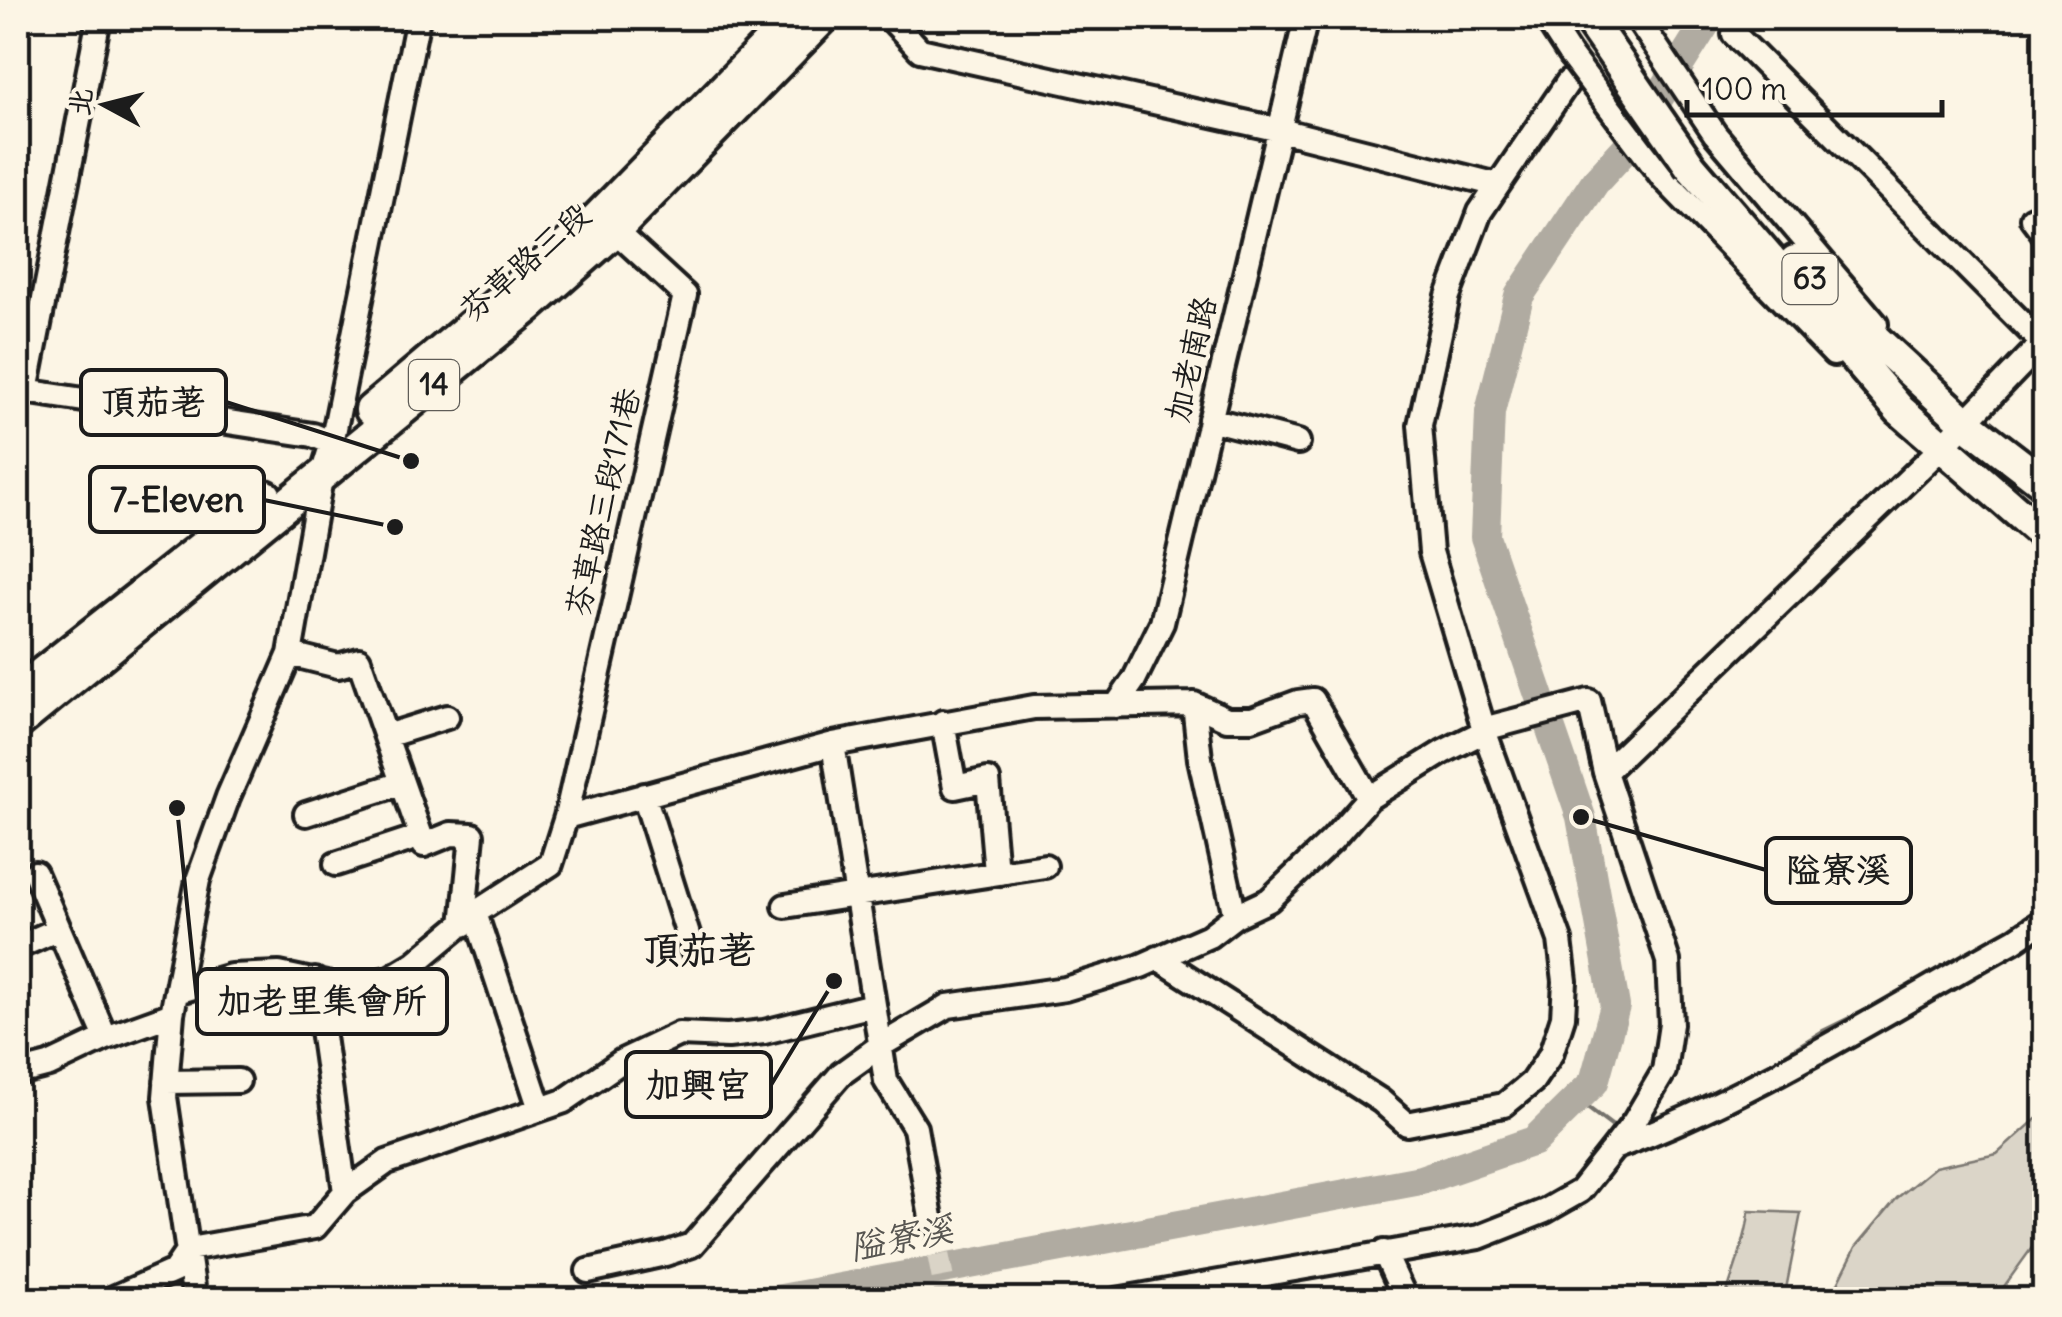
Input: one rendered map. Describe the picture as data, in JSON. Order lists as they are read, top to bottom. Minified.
{"streets":{"main road":["芬草路三段","63","14"],"street":["加老南路","芬草路三段171巷"]},"crossings":[["芬草路三段","芬草路三段171巷"]],"districts":["頂茄荖"],"water":["隘寮溪"],"places":["頂茄荖","7-Eleven","加老里集會所","隘寮溪","加興宮"],"scale_bar":"100 m","north":"left"}
